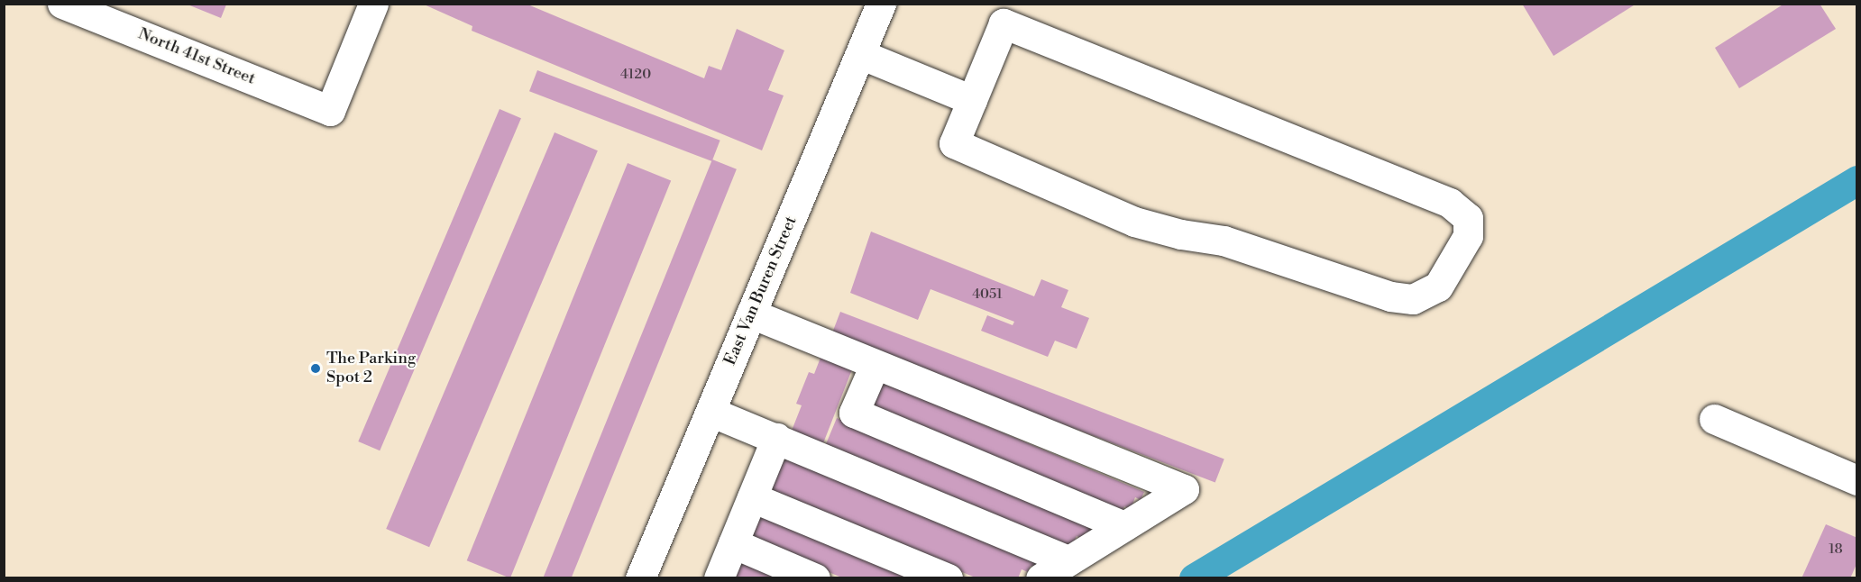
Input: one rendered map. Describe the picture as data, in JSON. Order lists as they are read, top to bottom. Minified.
{"streets":{"main road":["North 41st Street","East Van Buren Street"]},"places":["The Parking Spot 2"],"house_numbers":["4120","4051","18"]}
